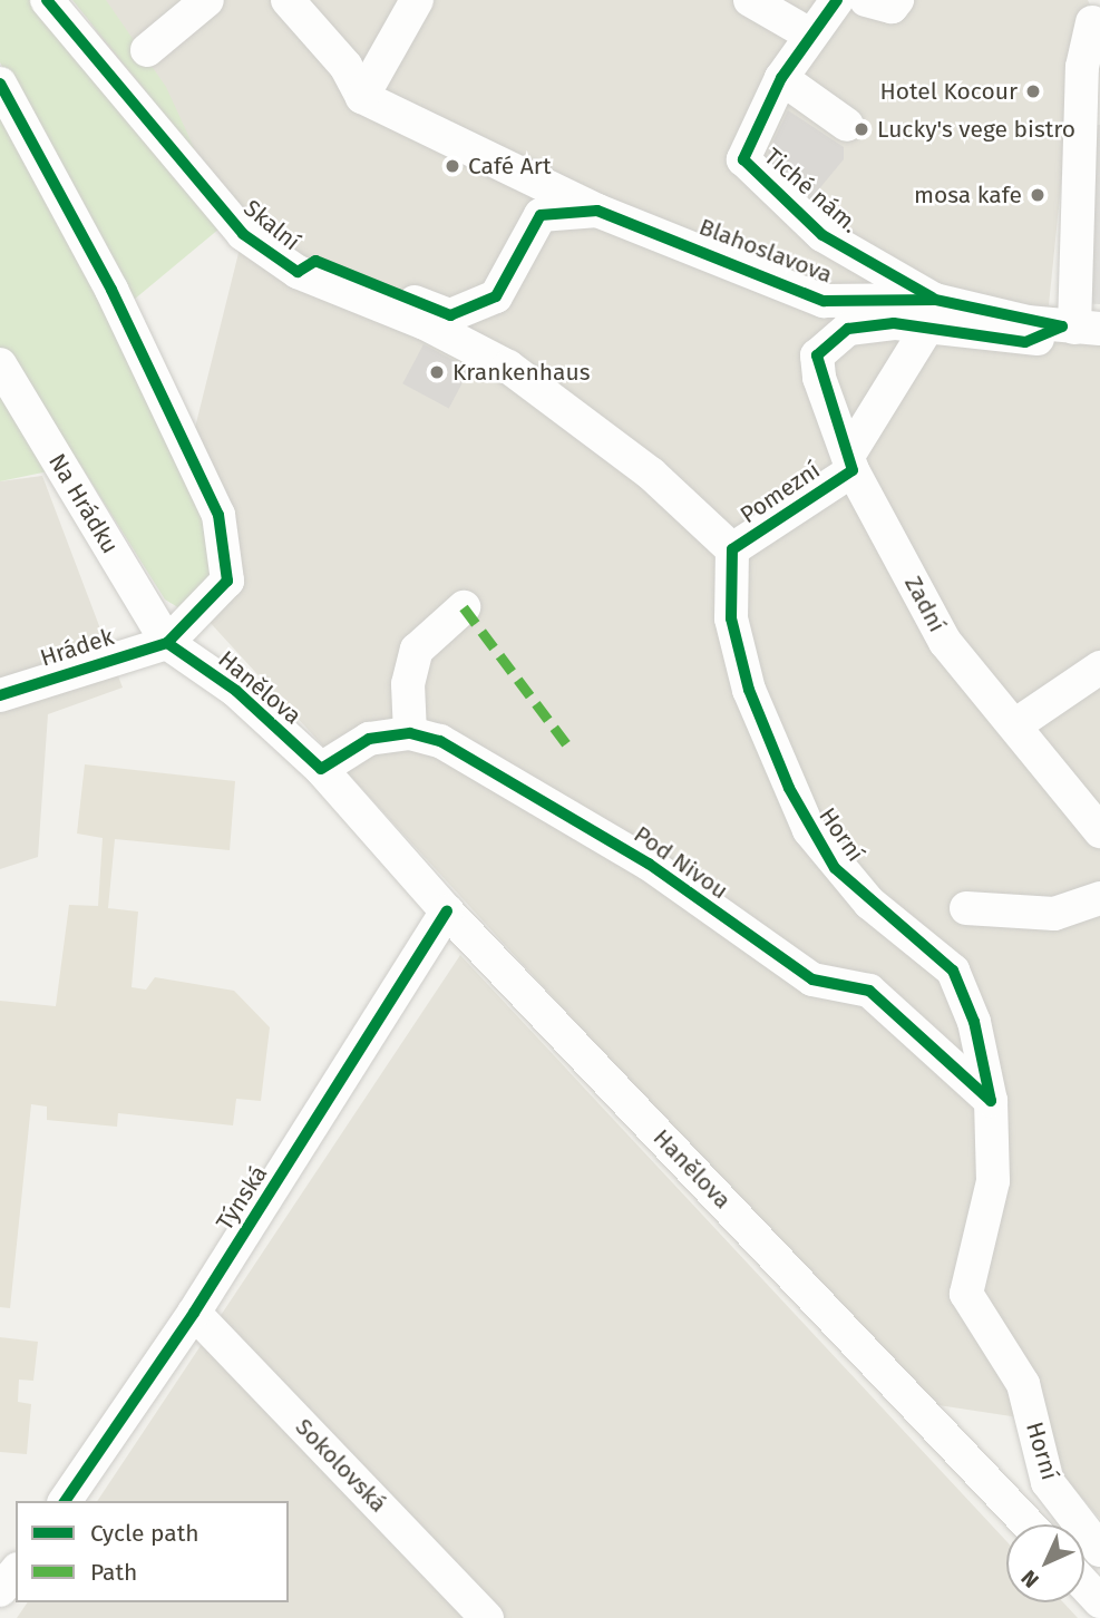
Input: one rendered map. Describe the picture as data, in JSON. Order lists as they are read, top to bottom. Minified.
{"streets":{"street":["Tiché nám.","Skalní","Blahoslavova","Pomezní","Na Hrádku","Zadní","Hrádek","Hanělova","Horní","Pod Nivou","Týnská","Sokolovská"]},"crossings":[["Tiché nám.","Blahoslavova"],["Tiché nám.","Zadní"],["Skalní","Blahoslavova"],["Skalní","Pomezní"],["Blahoslavova","Zadní"],["Pomezní","Zadní"],["Pomezní","Horní"],["Na Hrádku","Hrádek"],["Na Hrádku","Hanělova"],["Hrádek","Hanělova"],["Hanělova","Pod Nivou"],["Hanělova","Týnská"],["Horní","Pod Nivou"],["Týnská","Sokolovská"]],"places":["Hotel Kocour","Lucky's vege bistro","Café Art","mosa kafe","Krankenhaus"],"legend":["Cycle path","Path"],"north":"bottom left"}
